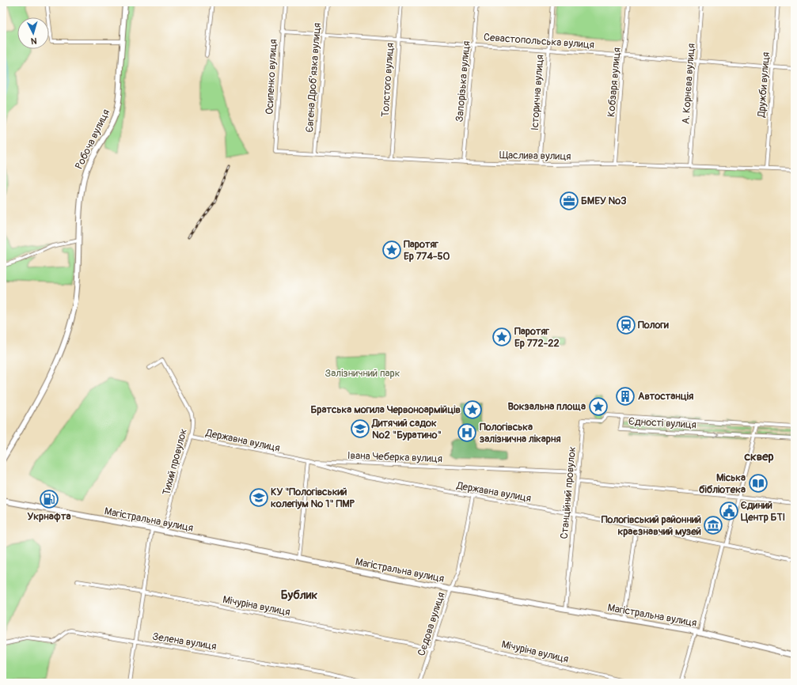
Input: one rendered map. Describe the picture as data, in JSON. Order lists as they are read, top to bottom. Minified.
{"streets":{"main road":["Робоча вулиця","Магістральна вулиця"],"street":["Севастопольська вулиця","Осипенко вулиця","Євгена Дроб’язка вулиця","Толстого вулиця","Запорізька вулиця","Кобзаря вулиця","А. Корнєва вулиця","Дружби вулиця","Історична вулиця","Щаслива вулиця","Єдності вулиця","Державна вулиця","Івана Чеберка вулиця","Тихий провулок","Станційний провулок","Мічуріна вулиця","Сєдова вулиця","Зелена вулиця"]},"crossings":[["Севастопольська вулиця","Осипенко вулиця"],["Севастопольська вулиця","Євгена Дроб’язка вулиця"],["Севастопольська вулиця","Толстого вулиця"],["Севастопольська вулиця","Запорізька вулиця"],["Севастопольська вулиця","Кобзаря вулиця"],["Севастопольська вулиця","А. Корнєва вулиця"],["Севастопольська вулиця","Дружби вулиця"],["Севастопольська вулиця","Історична вулиця"],["Осипенко вулиця","Щаслива вулиця"],["Євгена Дроб’язка вулиця","Щаслива вулиця"],["Толстого вулиця","Щаслива вулиця"],["Запорізька вулиця","Щаслива вулиця"],["Кобзаря вулиця","Щаслива вулиця"],["А. Корнєва вулиця","Щаслива вулиця"],["Дружби вулиця","Щаслива вулиця"],["Історична вулиця","Щаслива вулиця"],["Єдності вулиця","Станційний провулок"],["Державна вулиця","Івана Чеберка вулиця"],["Державна вулиця","Тихий провулок"],["Державна вулиця","Станційний провулок"],["Державна вулиця","Сєдова вулиця"],["Івана Чеберка вулиця","Станційний провулок"],["Тихий провулок","Магістральна вулиця"],["Станційний провулок","Магістральна вулиця"],["Магістральна вулиця","Сєдова вулиця"],["Мічуріна вулиця","Сєдова вулиця"]],"districts":["сквер","Бублик"],"parks":["Залізничний парк"],"places":{"office":["БМЕУ №3"],"place":["Паротяг Ер 774-50","Паротяг Ер 772-22","Вокзальна площа","Братська могила Червоноармійців"],"station":["Пологи"],"building":["Автостанція"],"school or university":["Дитячий садок №2 \"Буратино\"","КУ \"Пологівський колегіум № 1\" ПМР"],"hospital":["Пологівська залізнична лікарня"],"library":["Міська бібліотека"],"fuel station":["Укрнафта"],"public building":["Єдиний Центр БТІ"],"museum":["Пологівський районний краєзнавчий музей"]},"north":"bottom"}
